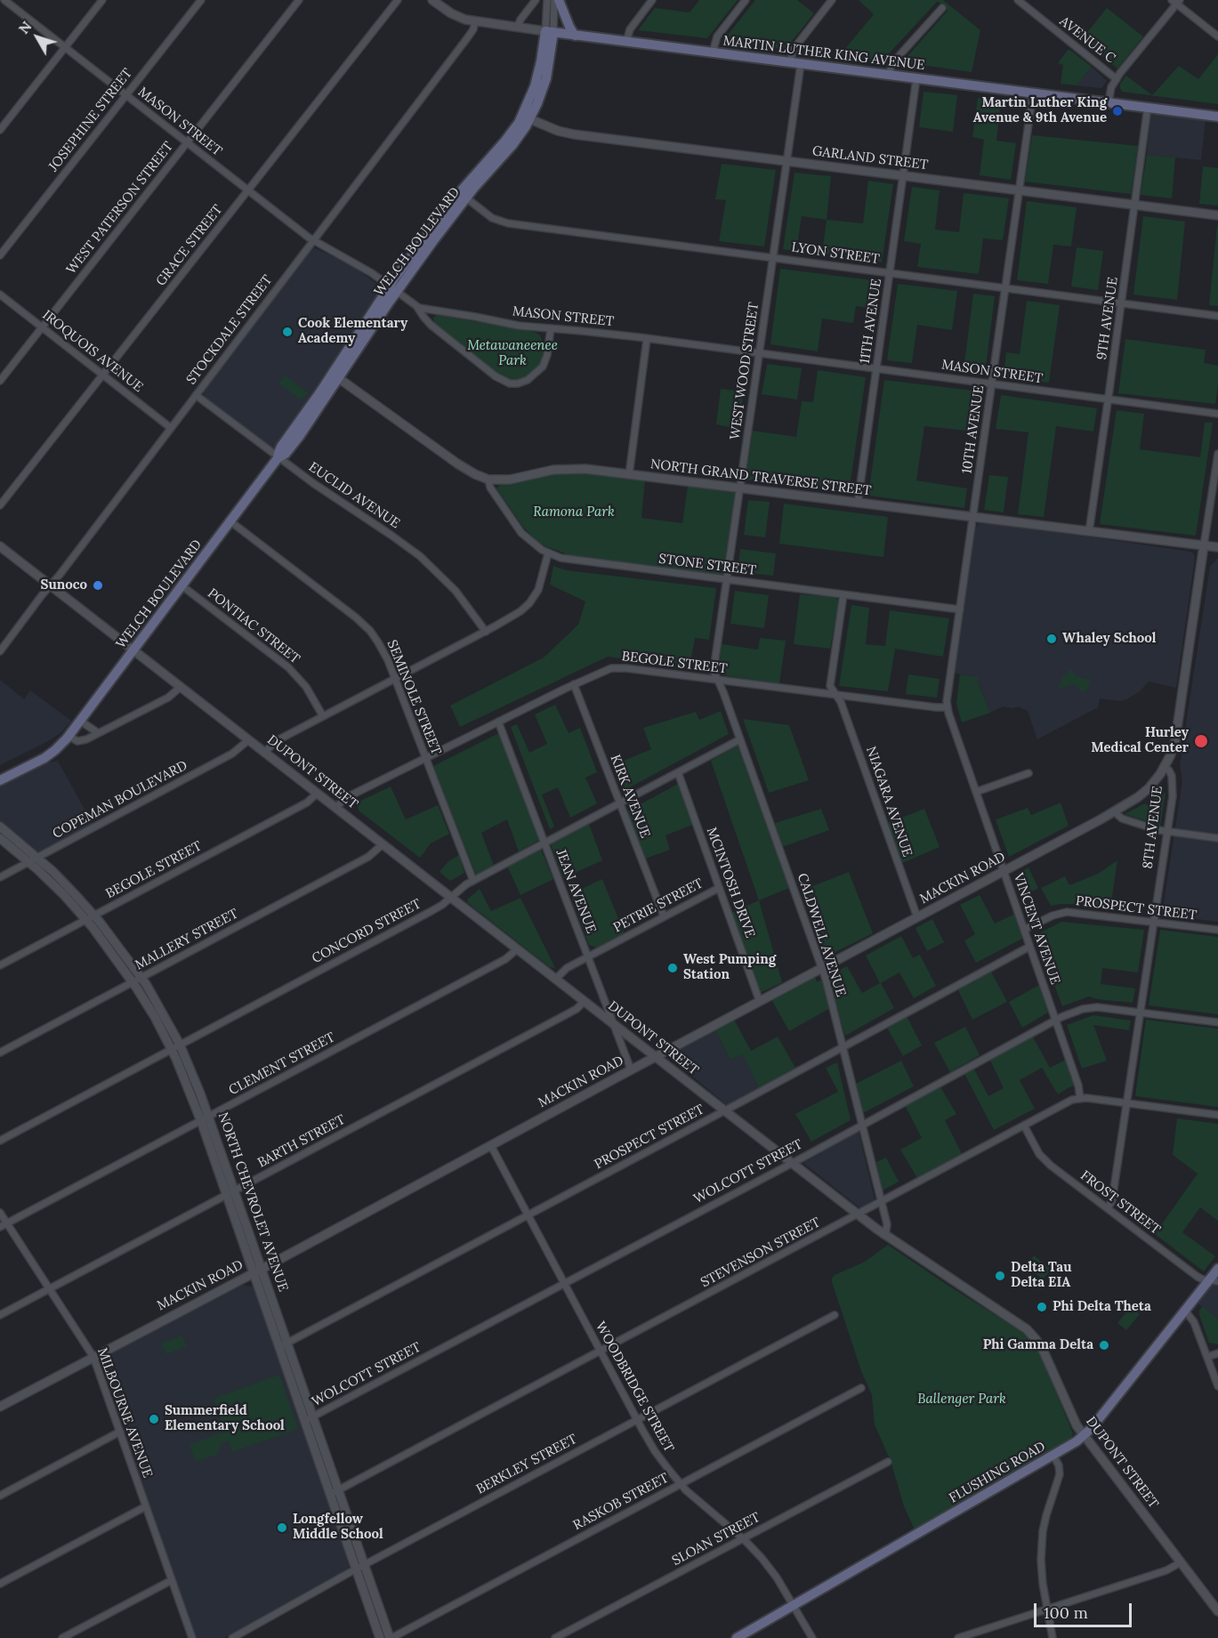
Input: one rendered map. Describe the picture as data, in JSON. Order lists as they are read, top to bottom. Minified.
{"streets":{"main road":["MARTIN LUTHER KING AVENUE","WELCH BOULEVARD","FLUSHING ROAD"],"street":["AVENUE C","JOSEPHINE STREET","MASON STREET","GARLAND STREET","WEST PATERSON STREET","GRACE STREET","LYON STREET","9TH AVENUE","11TH AVENUE","STOCKDALE STREET","IROQUOIS AVENUE","WEST WOOD STREET","10TH AVENUE","NORTH GRAND TRAVERSE STREET","EUCLID AVENUE","STONE STREET","PONTIAC STREET","BEGOLE STREET","SEMINOLE STREET","DUPONT STREET","KIRK AVENUE","COPEMAN BOULEVARD","NIAGARA AVENUE","8TH AVENUE","MACKIN ROAD","MCINTOSH DRIVE","JEAN AVENUE","PETRIE STREET","PROSPECT STREET","VINCENT AVENUE","CONCORD STREET","CALDWELL AVENUE","MALLERY STREET","CLEMENT STREET","BARTH STREET","WOLCOTT STREET","NORTH CHEVROLET AVENUE","FROST STREET","STEVENSON STREET","WOODBRIDGE STREET","MILBOURNE AVENUE","BERKLEY STREET","RASKOB STREET","SLOAN STREET"]},"crossings":[["MARTIN LUTHER KING AVENUE","WELCH BOULEVARD"],["MARTIN LUTHER KING AVENUE","9TH AVENUE"],["MARTIN LUTHER KING AVENUE","11TH AVENUE"],["MARTIN LUTHER KING AVENUE","STOCKDALE STREET"],["MARTIN LUTHER KING AVENUE","WEST WOOD STREET"],["MARTIN LUTHER KING AVENUE","10TH AVENUE"],["JOSEPHINE STREET","MASON STREET"],["MASON STREET","WEST PATERSON STREET"],["MASON STREET","WELCH BOULEVARD"],["MASON STREET","GRACE STREET"],["MASON STREET","9TH AVENUE"],["MASON STREET","11TH AVENUE"],["MASON STREET","STOCKDALE STREET"],["MASON STREET","WEST WOOD STREET"],["MASON STREET","10TH AVENUE"],["GARLAND STREET","WELCH BOULEVARD"],["GARLAND STREET","9TH AVENUE"],["GARLAND STREET","11TH AVENUE"],["GARLAND STREET","WEST WOOD STREET"],["GARLAND STREET","10TH AVENUE"],["WEST PATERSON STREET","IROQUOIS AVENUE"],["WELCH BOULEVARD","LYON STREET"],["WELCH BOULEVARD","NORTH GRAND TRAVERSE STREET"],["WELCH BOULEVARD","EUCLID AVENUE"],["WELCH BOULEVARD","PONTIAC STREET"],["WELCH BOULEVARD","SEMINOLE STREET"],["WELCH BOULEVARD","DUPONT STREET"],["GRACE STREET","IROQUOIS AVENUE"],["LYON STREET","9TH AVENUE"],["LYON STREET","11TH AVENUE"],["LYON STREET","WEST WOOD STREET"],["LYON STREET","10TH AVENUE"],["9TH AVENUE","NORTH GRAND TRAVERSE STREET"],["11TH AVENUE","NORTH GRAND TRAVERSE STREET"],["STOCKDALE STREET","IROQUOIS AVENUE"],["STOCKDALE STREET","EUCLID AVENUE"],["STOCKDALE STREET","DUPONT STREET"],["WEST WOOD STREET","NORTH GRAND TRAVERSE STREET"],["WEST WOOD STREET","STONE STREET"],["WEST WOOD STREET","BEGOLE STREET"],["WEST WOOD STREET","CALDWELL AVENUE"],["10TH AVENUE","NORTH GRAND TRAVERSE STREET"],["10TH AVENUE","STONE STREET"],["10TH AVENUE","BEGOLE STREET"],["10TH AVENUE","VINCENT AVENUE"],["NORTH GRAND TRAVERSE STREET","STONE STREET"],["NORTH GRAND TRAVERSE STREET","8TH AVENUE"],["BEGOLE STREET","SEMINOLE STREET"],["BEGOLE STREET","DUPONT STREET"],["BEGOLE STREET","KIRK AVENUE"],["BEGOLE STREET","NIAGARA AVENUE"],["BEGOLE STREET","JEAN AVENUE"],["BEGOLE STREET","VINCENT AVENUE"],["BEGOLE STREET","CALDWELL AVENUE"],["BEGOLE STREET","NORTH CHEVROLET AVENUE"],["SEMINOLE STREET","CONCORD STREET"],["DUPONT STREET","COPEMAN BOULEVARD"],["DUPONT STREET","MACKIN ROAD"],["DUPONT STREET","JEAN AVENUE"],["DUPONT STREET","PETRIE STREET"],["DUPONT STREET","PROSPECT STREET"],["DUPONT STREET","CONCORD STREET"],["DUPONT STREET","CALDWELL AVENUE"],["DUPONT STREET","MALLERY STREET"],["DUPONT STREET","CLEMENT STREET"],["DUPONT STREET","BARTH STREET"],["DUPONT STREET","WOLCOTT STREET"],["DUPONT STREET","STEVENSON STREET"],["DUPONT STREET","FLUSHING ROAD"],["KIRK AVENUE","PETRIE STREET"],["KIRK AVENUE","CONCORD STREET"],["COPEMAN BOULEVARD","NORTH CHEVROLET AVENUE"],["NIAGARA AVENUE","MACKIN ROAD"],["8TH AVENUE","MACKIN ROAD"],["8TH AVENUE","PROSPECT STREET"],["8TH AVENUE","WOLCOTT STREET"],["8TH AVENUE","FROST STREET"],["8TH AVENUE","STEVENSON STREET"],["MACKIN ROAD","MCINTOSH DRIVE"],["MACKIN ROAD","JEAN AVENUE"],["MACKIN ROAD","VINCENT AVENUE"],["MACKIN ROAD","CALDWELL AVENUE"],["MACKIN ROAD","NORTH CHEVROLET AVENUE"],["MACKIN ROAD","WOODBRIDGE STREET"],["MACKIN ROAD","MILBOURNE AVENUE"],["MCINTOSH DRIVE","PETRIE STREET"],["MCINTOSH DRIVE","CONCORD STREET"],["JEAN AVENUE","PETRIE STREET"],["JEAN AVENUE","CONCORD STREET"],["PROSPECT STREET","VINCENT AVENUE"],["PROSPECT STREET","CALDWELL AVENUE"],["PROSPECT STREET","NORTH CHEVROLET AVENUE"],["PROSPECT STREET","WOODBRIDGE STREET"],["VINCENT AVENUE","WOLCOTT STREET"],["VINCENT AVENUE","STEVENSON STREET"],["CONCORD STREET","CALDWELL AVENUE"],["CONCORD STREET","NORTH CHEVROLET AVENUE"],["CALDWELL AVENUE","WOLCOTT STREET"],["CALDWELL AVENUE","STEVENSON STREET"],["MALLERY STREET","NORTH CHEVROLET AVENUE"],["CLEMENT STREET","NORTH CHEVROLET AVENUE"],["CLEMENT STREET","MILBOURNE AVENUE"],["BARTH STREET","NORTH CHEVROLET AVENUE"],["BARTH STREET","MILBOURNE AVENUE"],["WOLCOTT STREET","NORTH CHEVROLET AVENUE"],["WOLCOTT STREET","WOODBRIDGE STREET"],["NORTH CHEVROLET AVENUE","STEVENSON STREET"],["NORTH CHEVROLET AVENUE","BERKLEY STREET"],["NORTH CHEVROLET AVENUE","RASKOB STREET"],["FROST STREET","STEVENSON STREET"],["FROST STREET","FLUSHING ROAD"],["STEVENSON STREET","WOODBRIDGE STREET"],["WOODBRIDGE STREET","BERKLEY STREET"],["WOODBRIDGE STREET","FLUSHING ROAD"],["WOODBRIDGE STREET","RASKOB STREET"],["WOODBRIDGE STREET","SLOAN STREET"]],"parks":["Metawaneenee Park","Ramona Park","Ballenger Park"],"places":["Martin Luther King Avenue & 9th Avenue","Cook Elementary Academy","Sunoco","Whaley School","Hurley Medical Center","West Pumping Station","Delta Tau Delta EIA","Phi Delta Theta","Phi Gamma Delta","Summerfield Elementary School","Longfellow Middle School"],"scale_bar":"100 m","north":"top left"}
